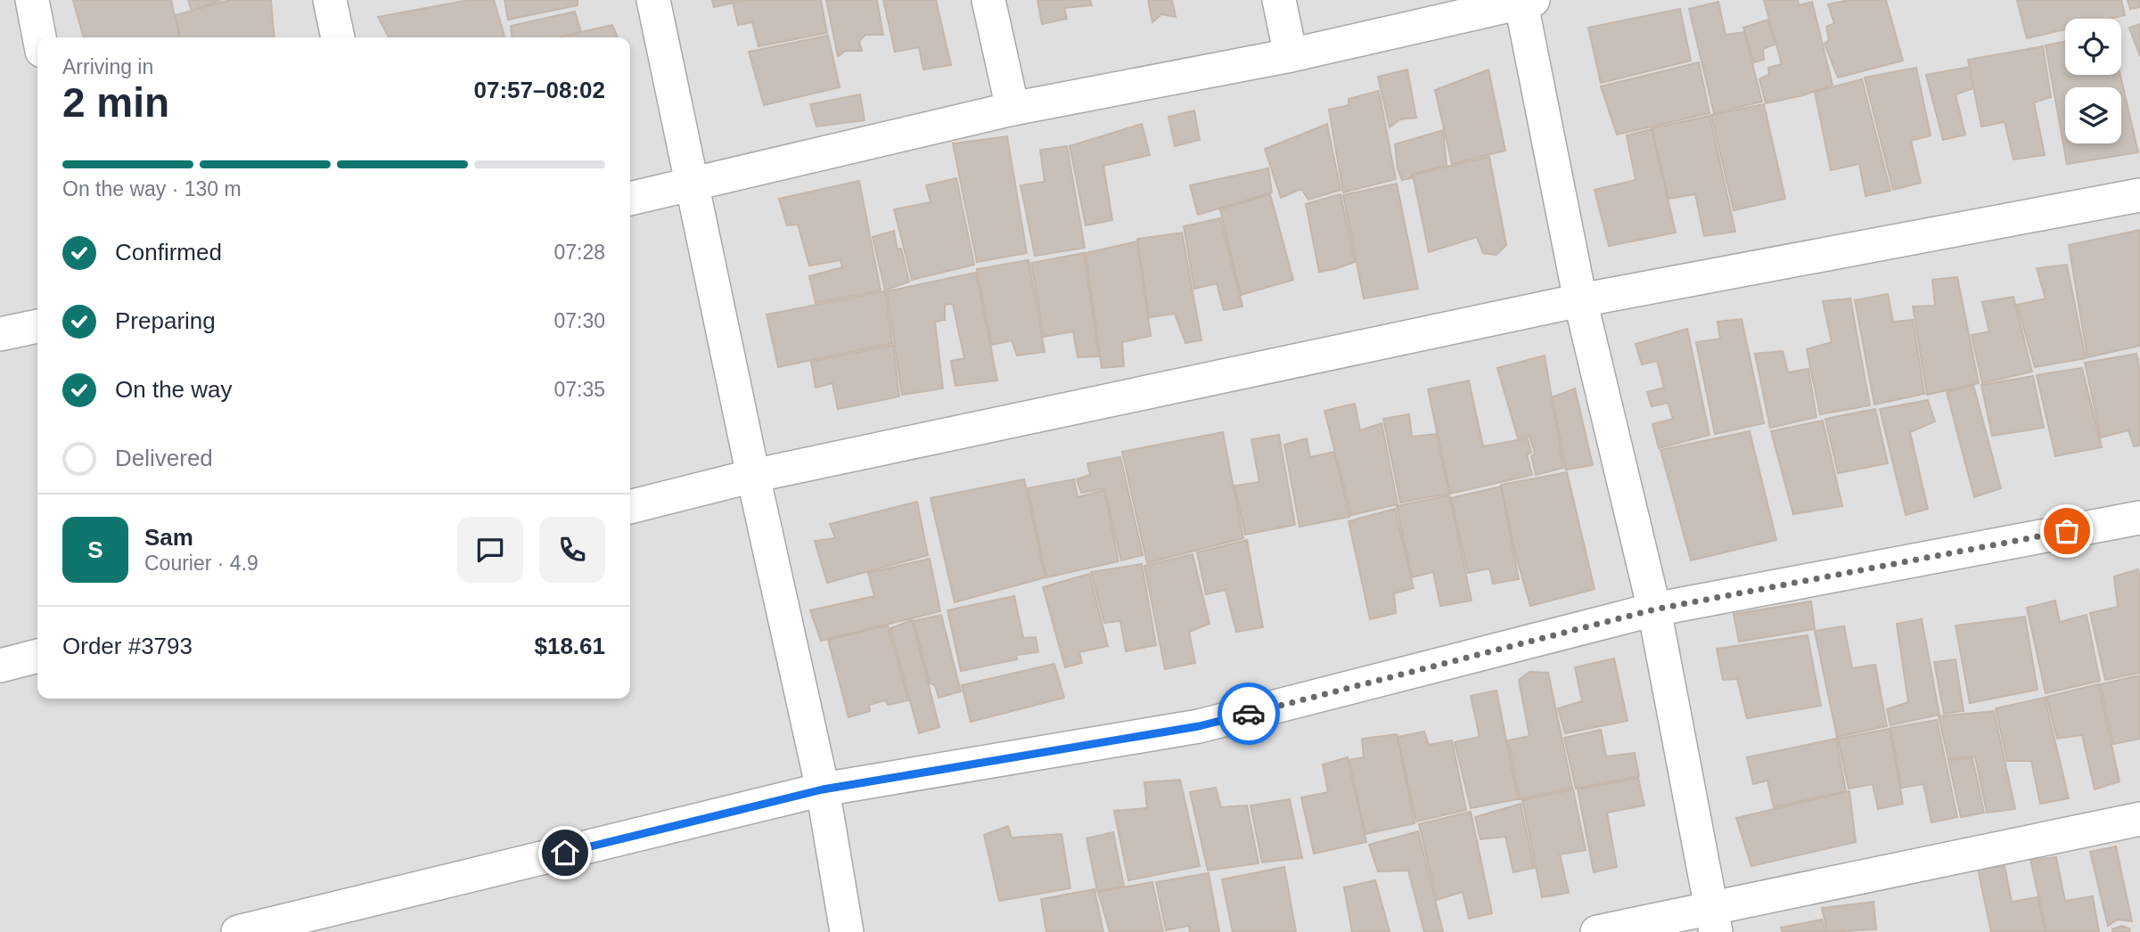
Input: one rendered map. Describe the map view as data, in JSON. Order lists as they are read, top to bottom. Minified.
{"page":{"heading":["2 min","Arriving in","07:57–08:02"],"panel":["Sam","Courier · 4.9","Order #3793","$18.61"],"bar":"On the way · 130 m","list":[["Confirmed","07:28"],["Preparing","07:30"],["On the way","07:35"],"Delivered"],"round":"S"}}
